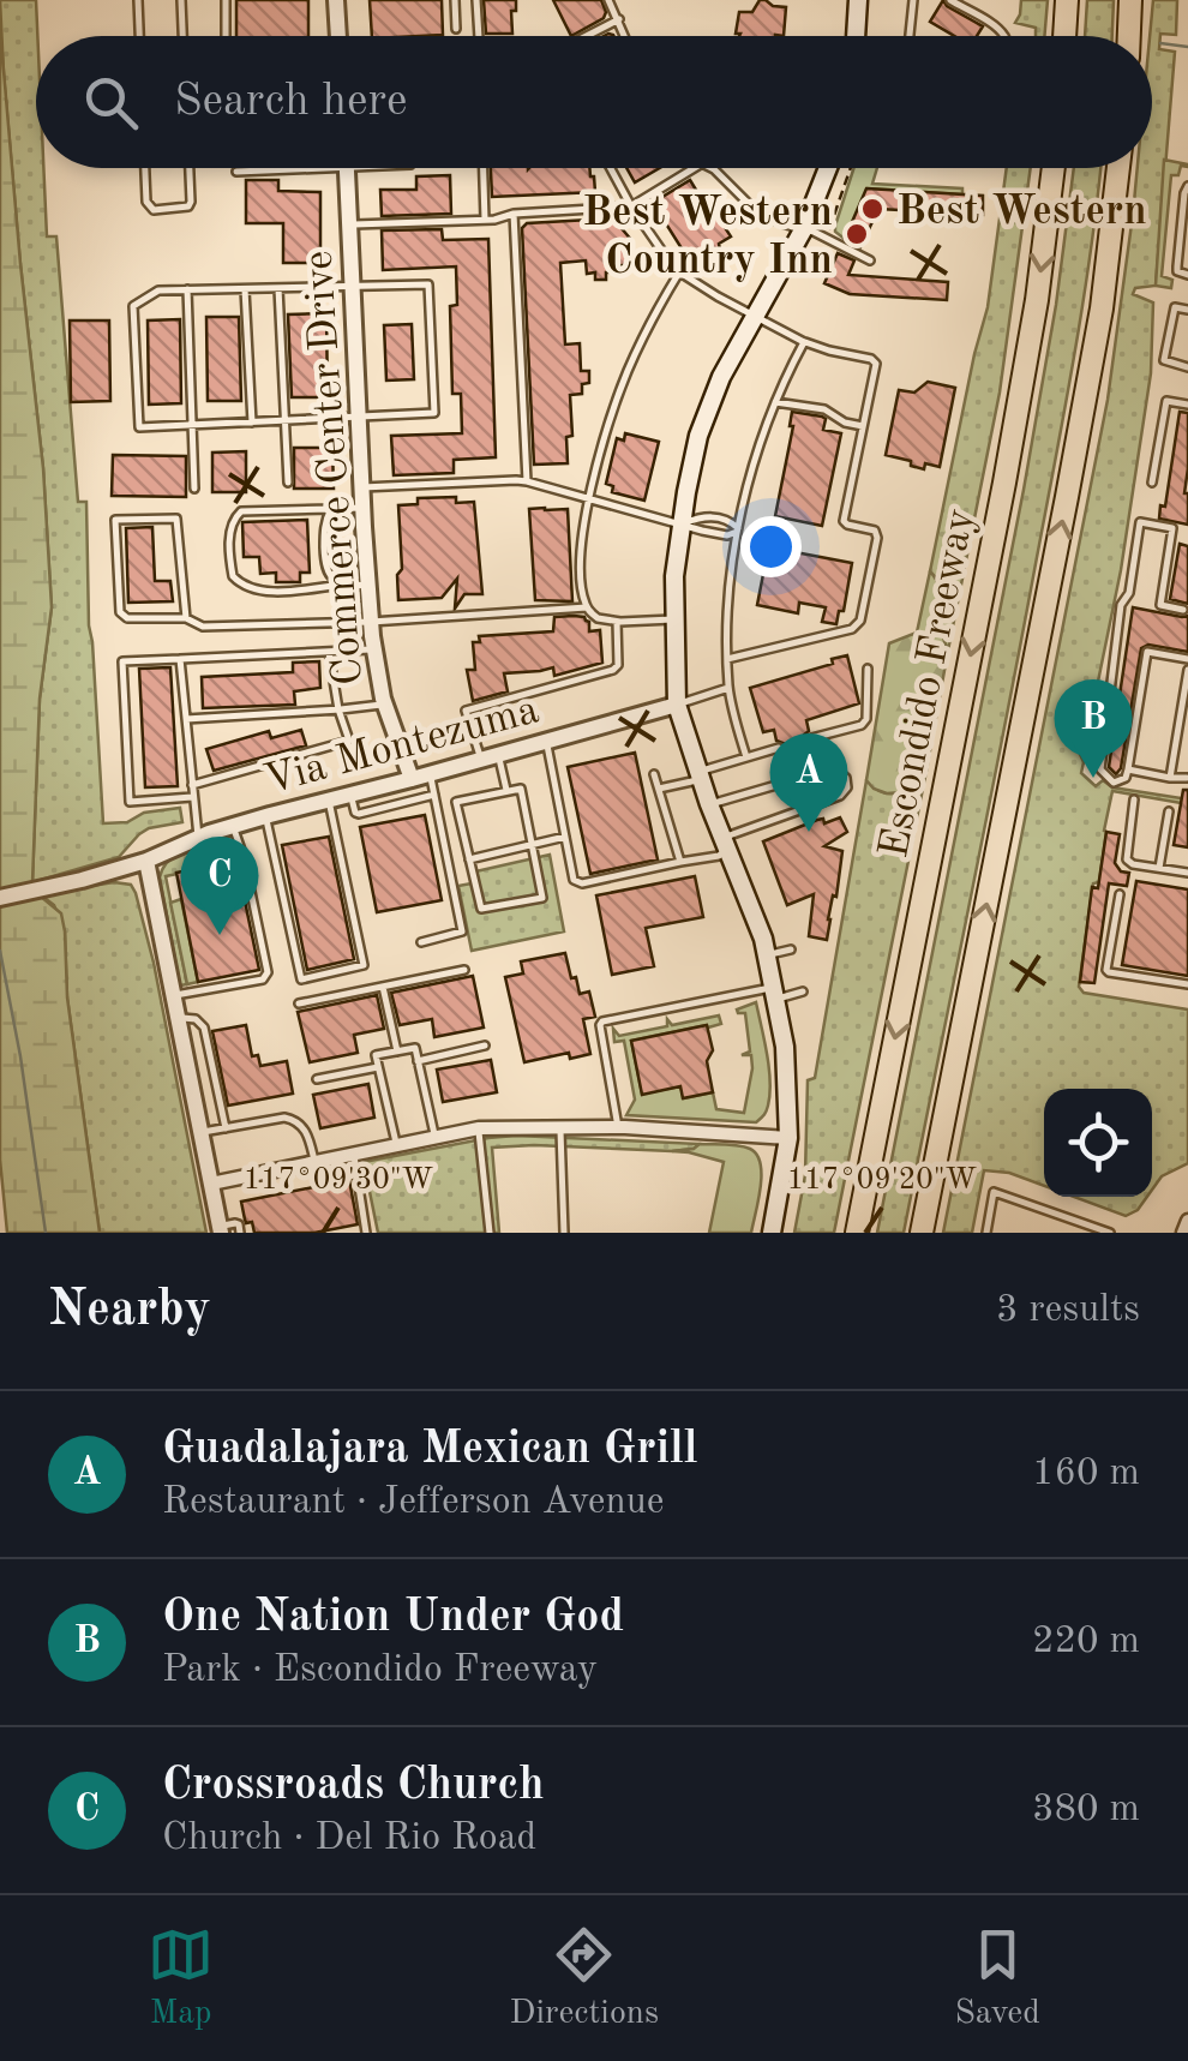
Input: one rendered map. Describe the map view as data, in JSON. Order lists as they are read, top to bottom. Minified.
{"streets":{"highway":["Escondido Freeway"],"street":["Commerce Center Drive","Via Montezuma"]},"crossings":[["Commerce Center Drive","Via Montezuma"]],"places":["Best Western","Best Western Country Inn"],"page":{"search":"Search here","pins":["B","A","C"],"heading":["Nearby","3 results"],"list":[{"mark":"A","name":"Guadalajara Mexican Grill","note":"Restaurant · Jefferson Avenue","value":"160 m"},{"mark":"B","name":"One Nation Under God","note":"Park · Escondido Freeway","value":"220 m"},{"mark":"C","name":"Crossroads Church","note":"Church · Del Rio Road","value":"380 m"}],"nav":["Map","Directions","Saved"]},"coordinates":["117°09'30\"W","117°09'20\"W"]}
